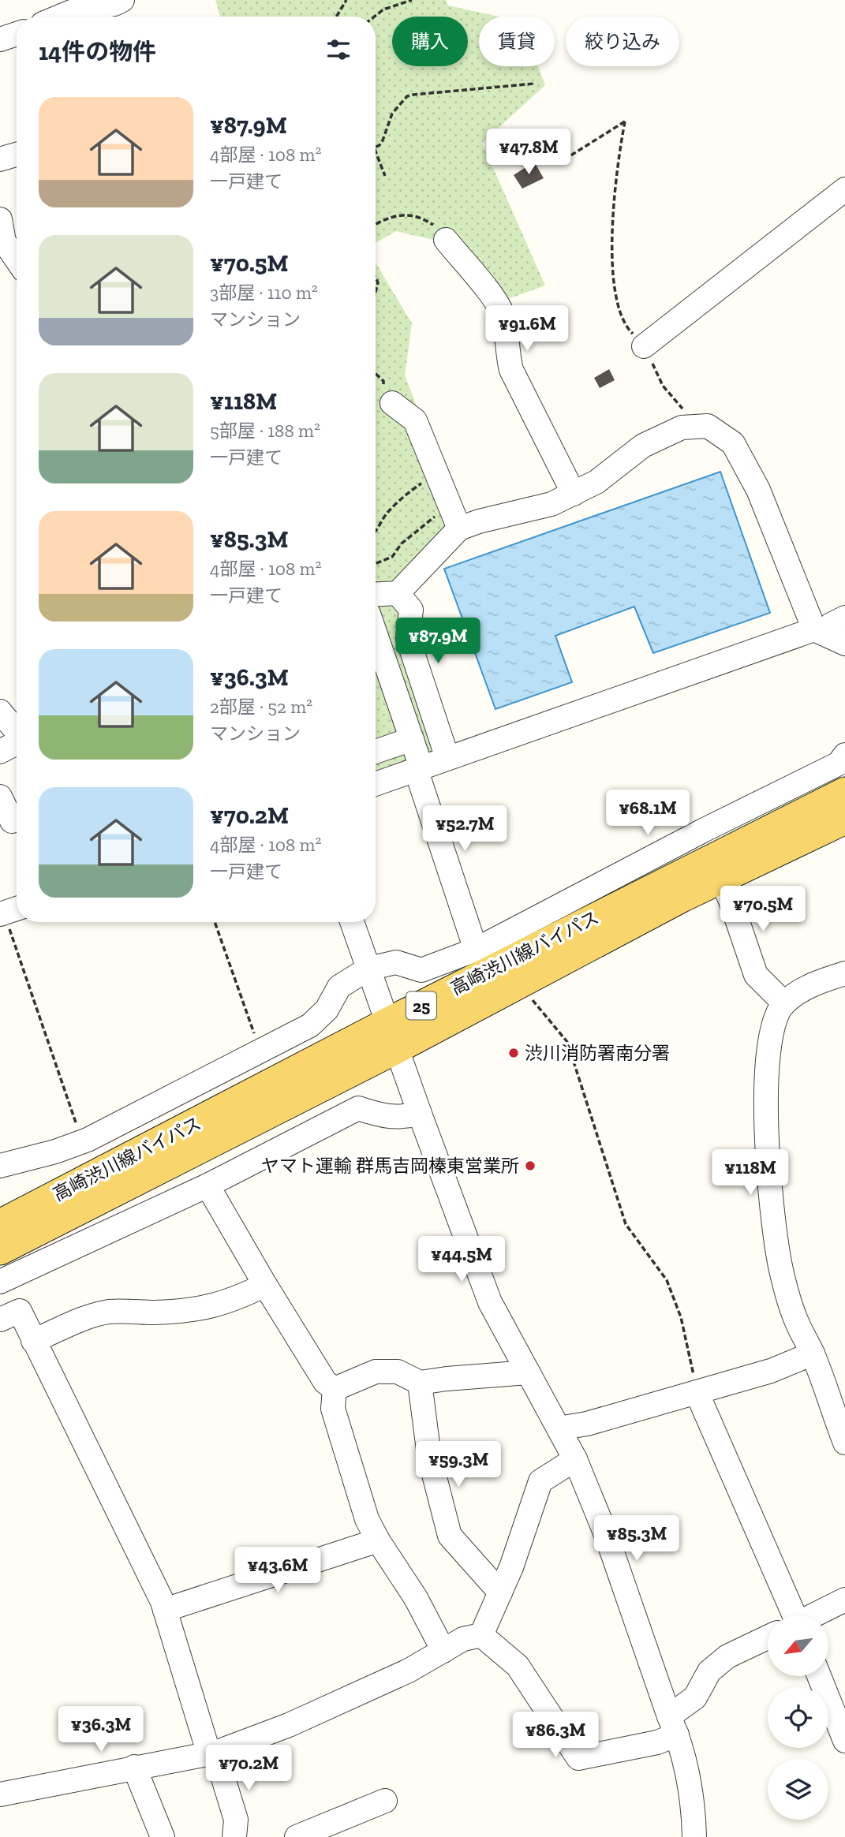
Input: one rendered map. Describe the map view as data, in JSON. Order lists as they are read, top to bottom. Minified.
{"streets":{"main road":["高崎渋川線バイパス","25"]},"places":["渋川消防署南分署","ヤマト運輸 群馬吉岡榛東営業所"],"north":"bottom left","page":{"chip":["購入","賃貸","絞り込み"],"heading":"14件の物件","list":[{"name":"¥87.9M","note":"4部屋 · 108 m² · 一戸建て"},{"name":"¥70.5M","note":"3部屋 · 110 m² · マンション"},{"name":"¥118M","note":"5部屋 · 188 m² · 一戸建て"},{"name":"¥85.3M","note":"4部屋 · 108 m² · 一戸建て"},{"name":"¥36.3M","note":"2部屋 · 52 m² · マンション"},{"name":"¥70.2M","note":"4部屋 · 108 m² · 一戸建て"}],"price":["¥47.8M","¥91.6M","¥87.9M","¥68.1M","¥52.7M","¥70.5M","¥118M","¥44.5M","¥59.3M","¥85.3M","¥43.6M","¥36.3M","¥86.3M","¥70.2M"]}}
